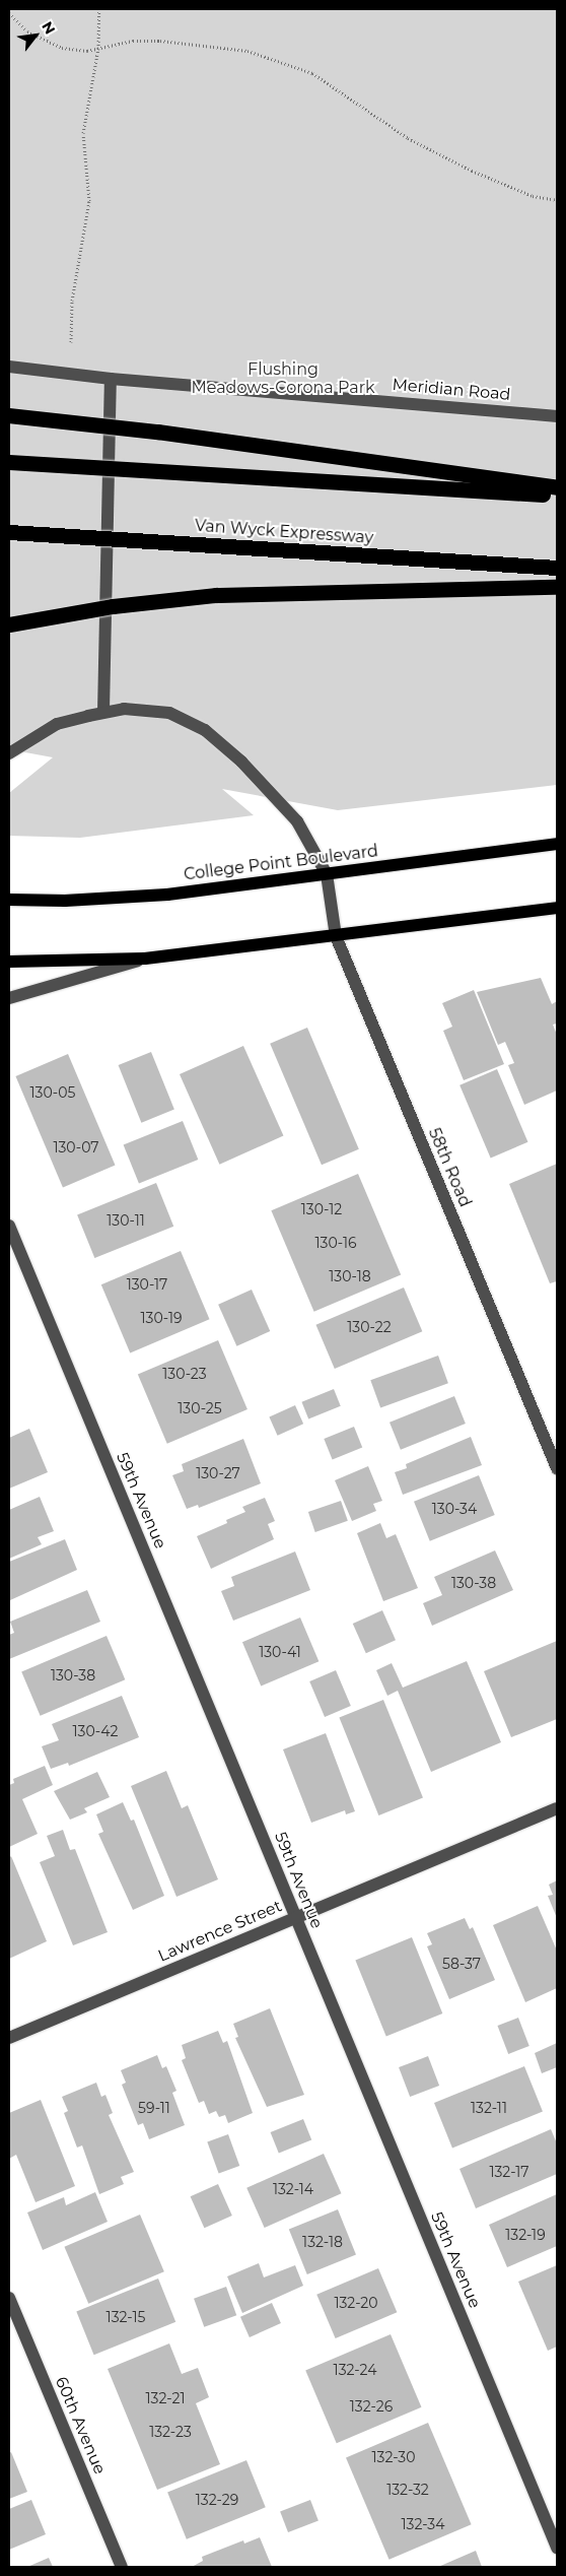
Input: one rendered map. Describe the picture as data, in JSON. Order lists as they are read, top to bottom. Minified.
{"streets":{"highway":["Van Wyck Expressway"],"main road":["College Point Boulevard"],"street":["Meridian Road","58th Road","59th Avenue","Lawrence Street","60th Avenue"]},"crossings":[["College Point Boulevard","58th Road"],["59th Avenue","Lawrence Street"]],"parks":["Flushing Meadows-Corona Park"],"house_numbers":["130-05","130-07","130-12","130-11","130-16","130-18","130-17","130-19","130-22","130-23","130-25","130-27","130-34","130-38","130-41","130-38","130-42","58-37","59-11","132-11","132-17","132-14","132-19","132-18","132-20","132-15","132-24","132-21","132-26","132-23","132-30","132-32","132-29","132-34"],"north":"top right"}
